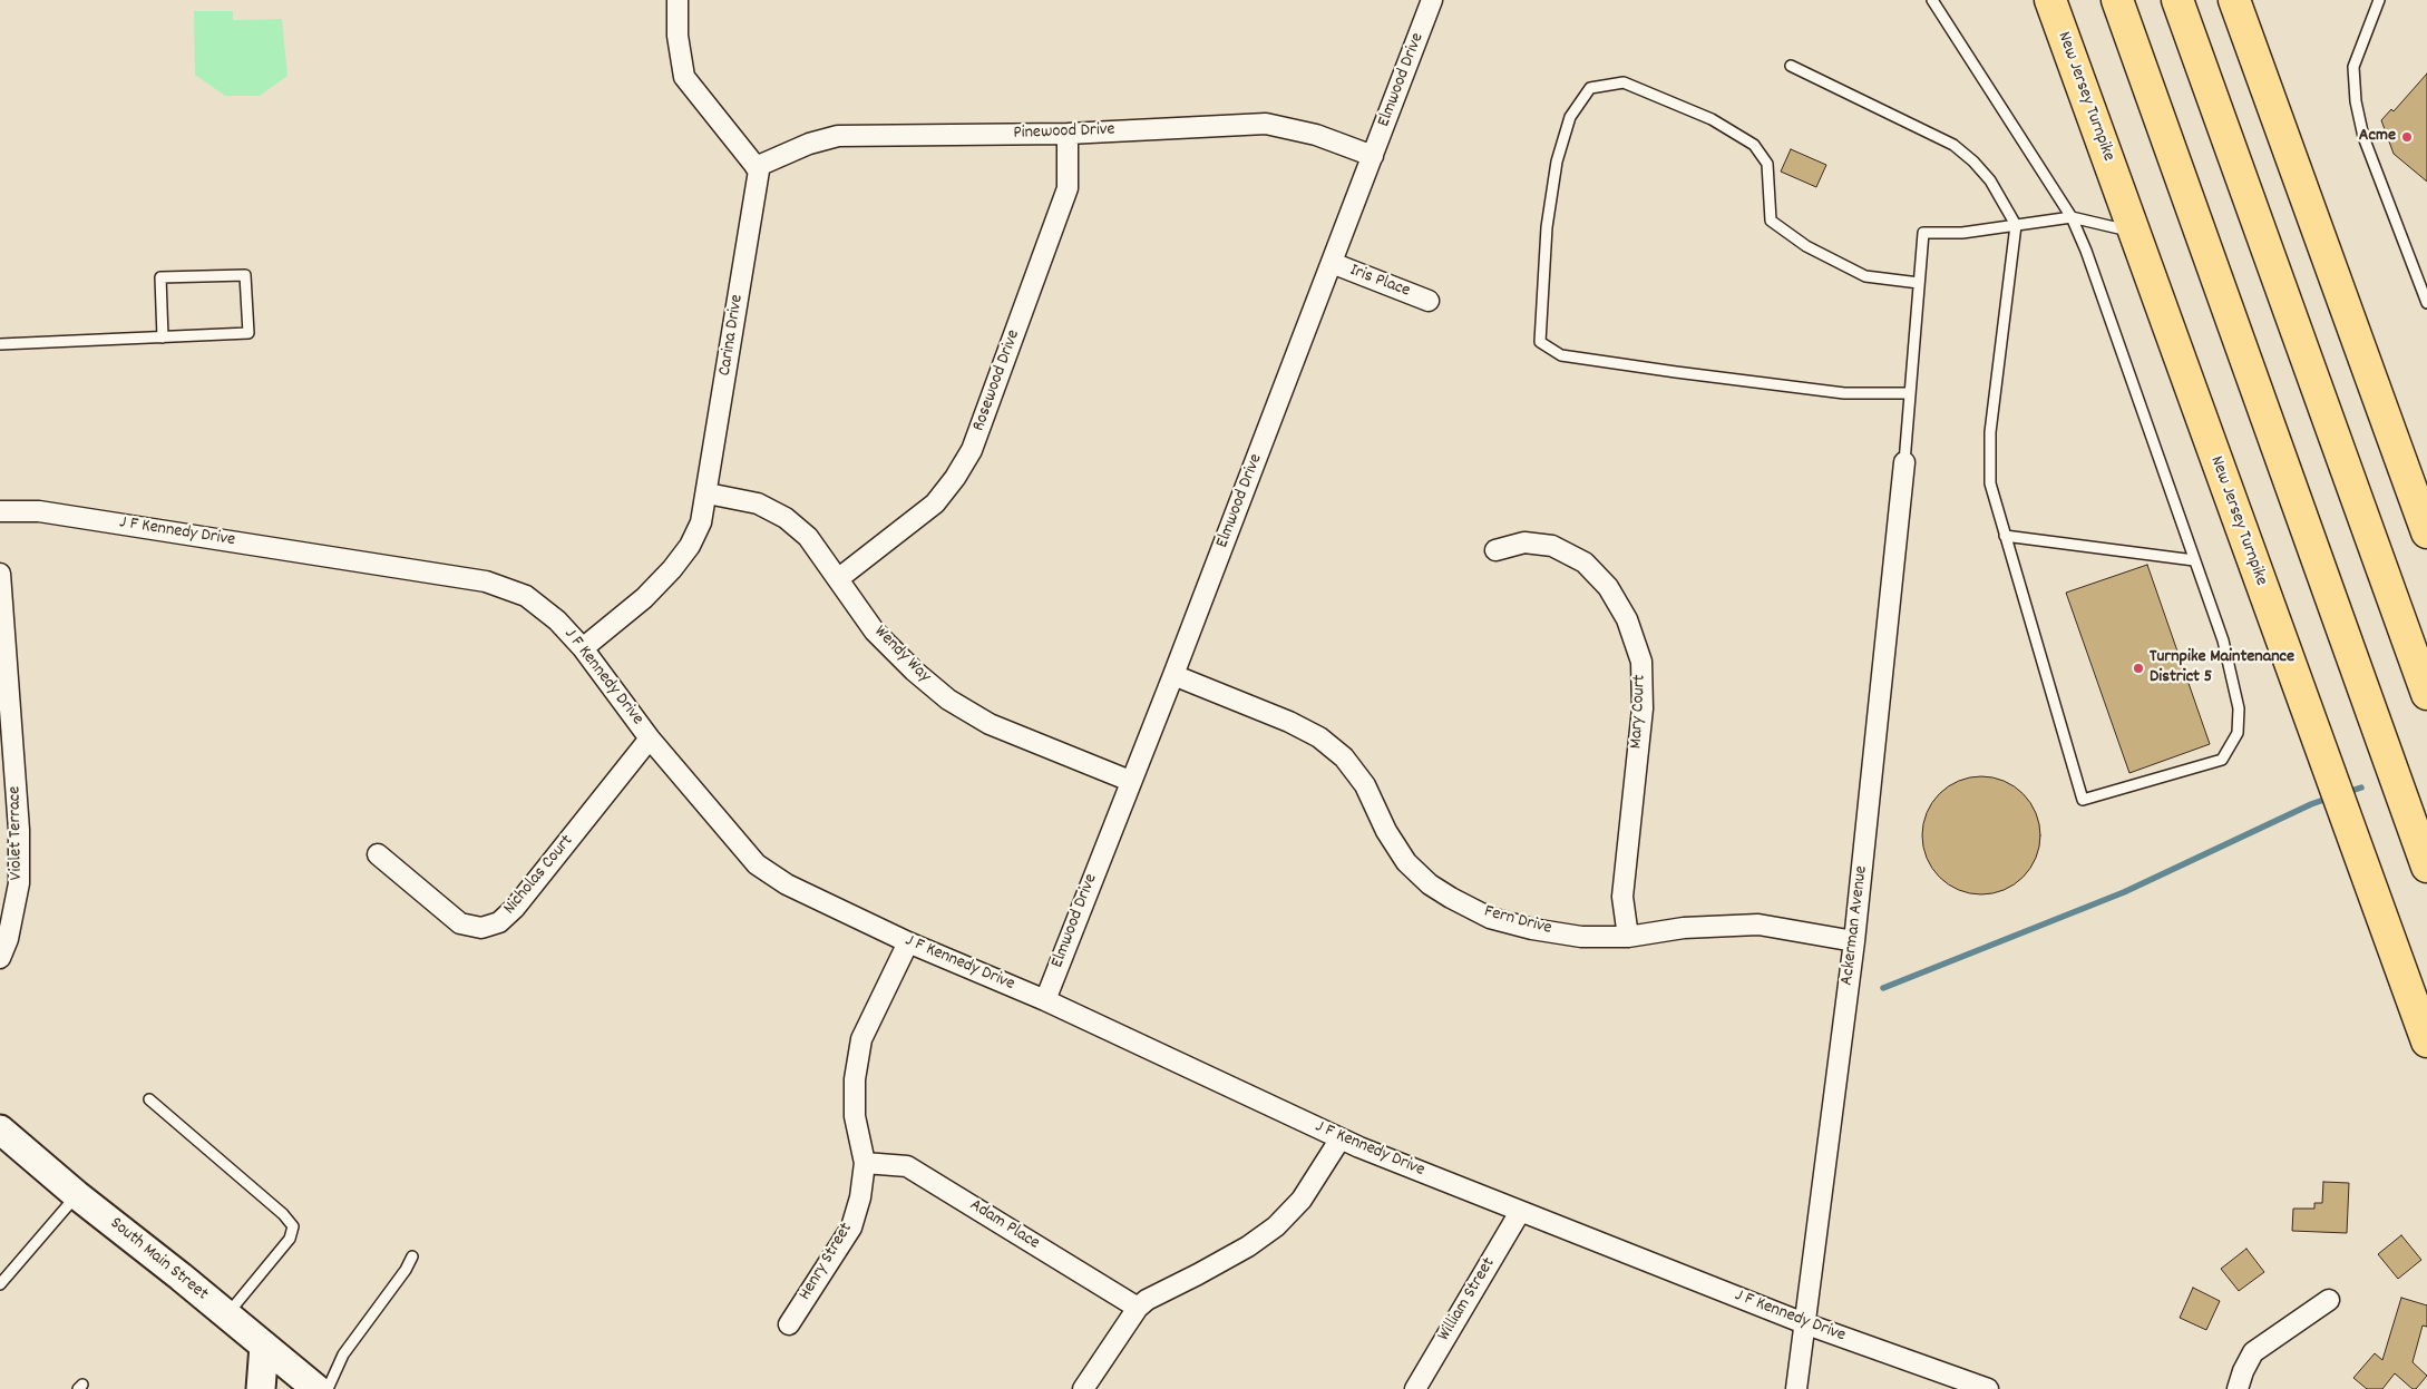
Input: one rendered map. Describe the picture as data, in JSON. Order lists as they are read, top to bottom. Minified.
{"streets":{"highway":["New Jersey Turnpike"],"street":["Elmwood Drive","Pinewood Drive","Iris Place","Carina Drive","Rosewood Drive","J F Kennedy Drive","Wendy Way","Mary Court","Violet Terrace","Nicholas Court","Fern Drive","Ackerman Avenue","Adam Place","South Main Street","Henry Street","William Street"]},"crossings":[["Elmwood Drive","Pinewood Drive"],["Elmwood Drive","Iris Place"],["Elmwood Drive","J F Kennedy Drive"],["Elmwood Drive","Wendy Way"],["Elmwood Drive","Fern Drive"],["Pinewood Drive","Carina Drive"],["Pinewood Drive","Rosewood Drive"],["Carina Drive","J F Kennedy Drive"],["Carina Drive","Wendy Way"],["Rosewood Drive","Wendy Way"],["J F Kennedy Drive","Nicholas Court"],["J F Kennedy Drive","Ackerman Avenue"],["J F Kennedy Drive","Henry Street"],["J F Kennedy Drive","William Street"],["Mary Court","Fern Drive"],["Fern Drive","Ackerman Avenue"],["Adam Place","Henry Street"]],"places":["Acme","Turnpike Maintenance District 5"]}
